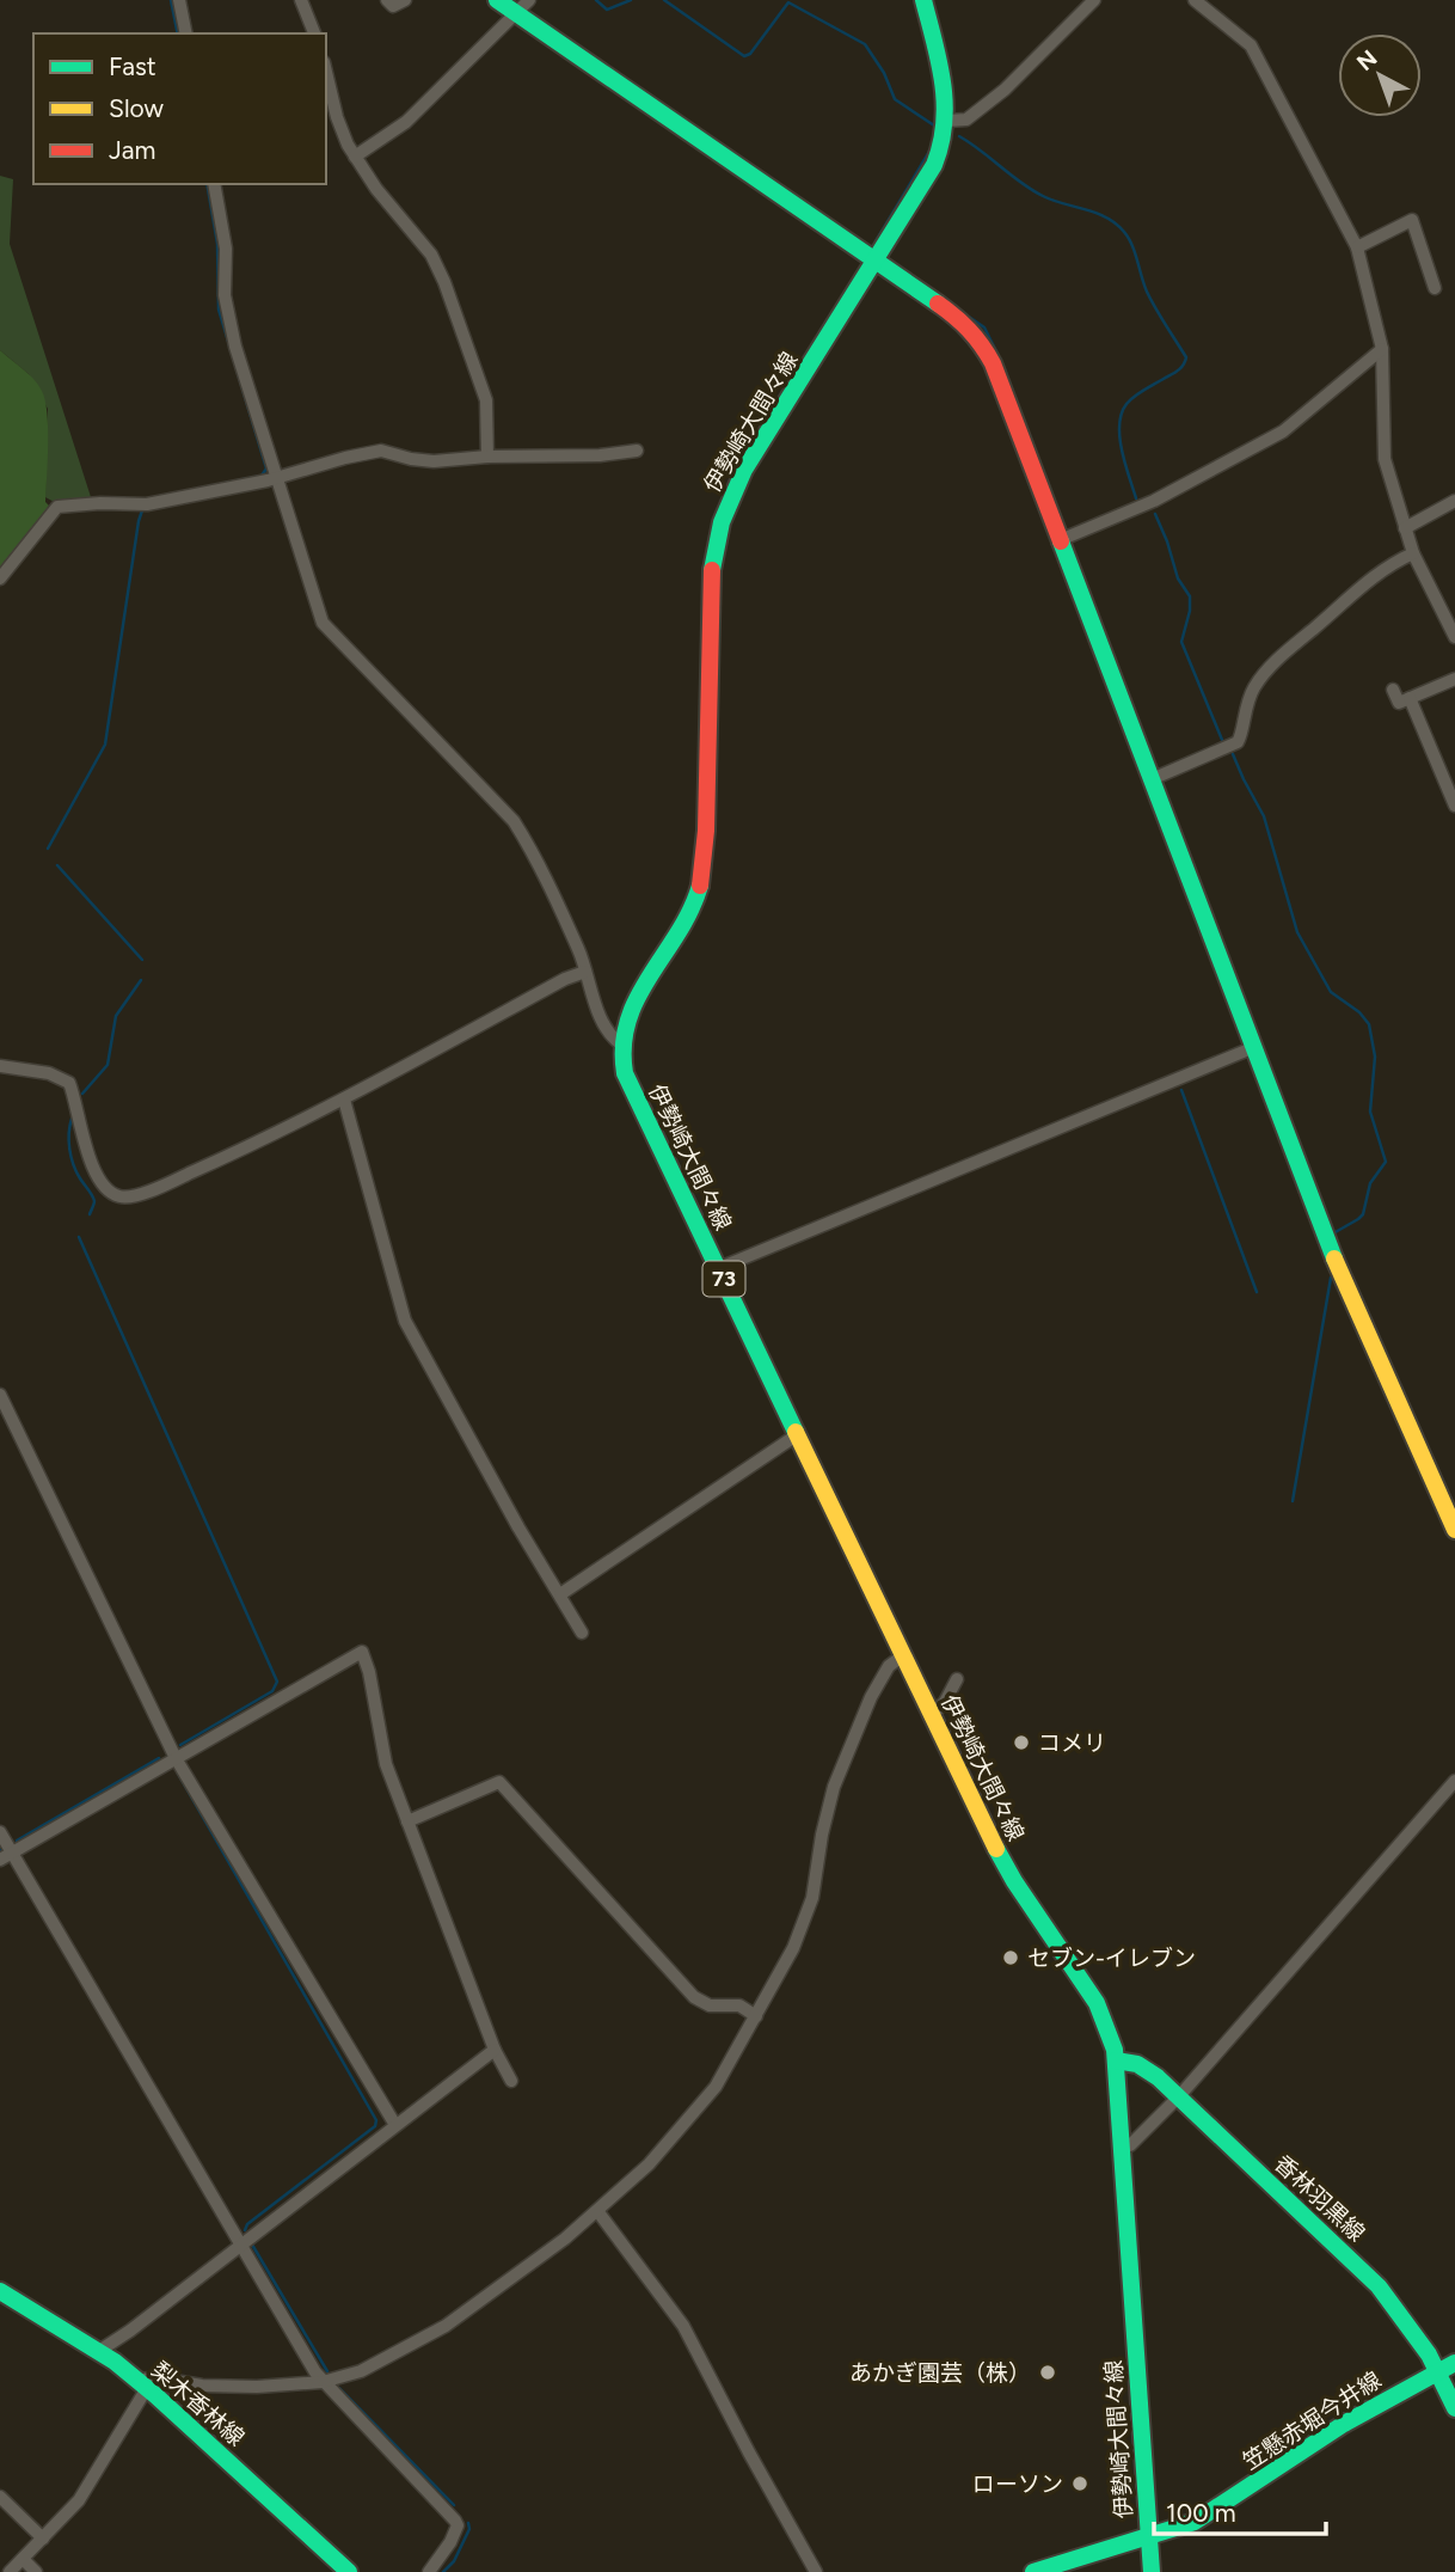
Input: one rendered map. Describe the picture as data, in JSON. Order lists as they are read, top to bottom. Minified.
{"streets":{"main road":["伊勢崎大間々線","73","香林羽黒線","梨木香林線","笠懸赤堀今井線"]},"crossings":[["伊勢崎大間々線","香林羽黒線"],["伊勢崎大間々線","笠懸赤堀今井線"],["香林羽黒線","笠懸赤堀今井線"]],"places":["コメリ","セブン-イレブン","あかぎ園芸（株）","ローソン"],"legend":["Fast","Slow","Jam"],"scale_bar":"100 m","north":"top left"}
